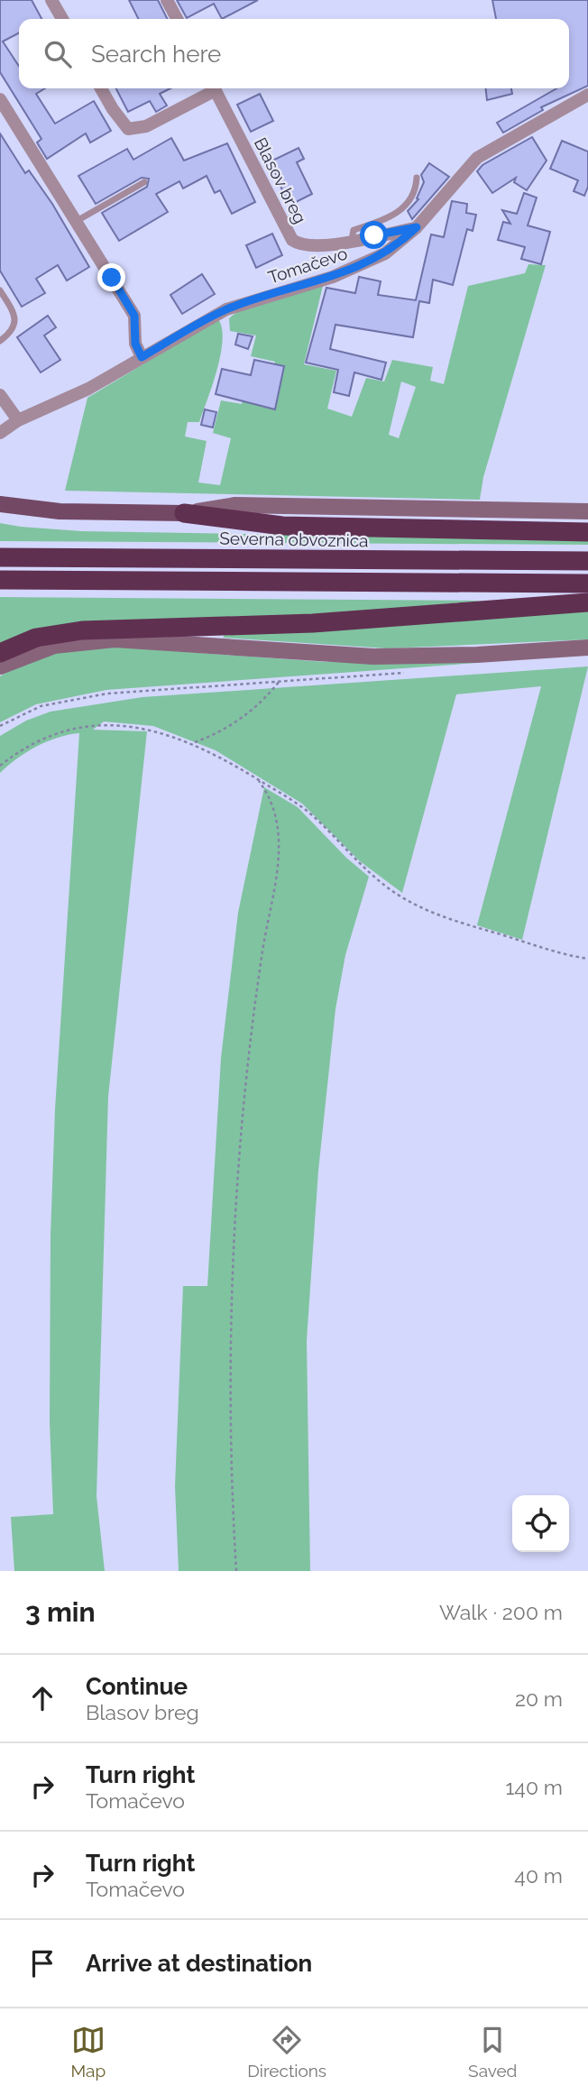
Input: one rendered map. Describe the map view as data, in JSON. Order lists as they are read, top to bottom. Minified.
{"streets":{"highway":["Severna obvoznica"],"street":["Blasov breg","Tomačevo"]},"crossings":[["Blasov breg","Tomačevo"]],"page":{"search":"Search here","heading":["3 min","Walk · 200 m"],"list":[["Continue","Blasov breg","20 m"],["Turn right","Tomačevo","140 m"],["Turn right","Tomačevo","40 m"],"Arrive at destination"],"nav":["Map","Directions","Saved"]}}
